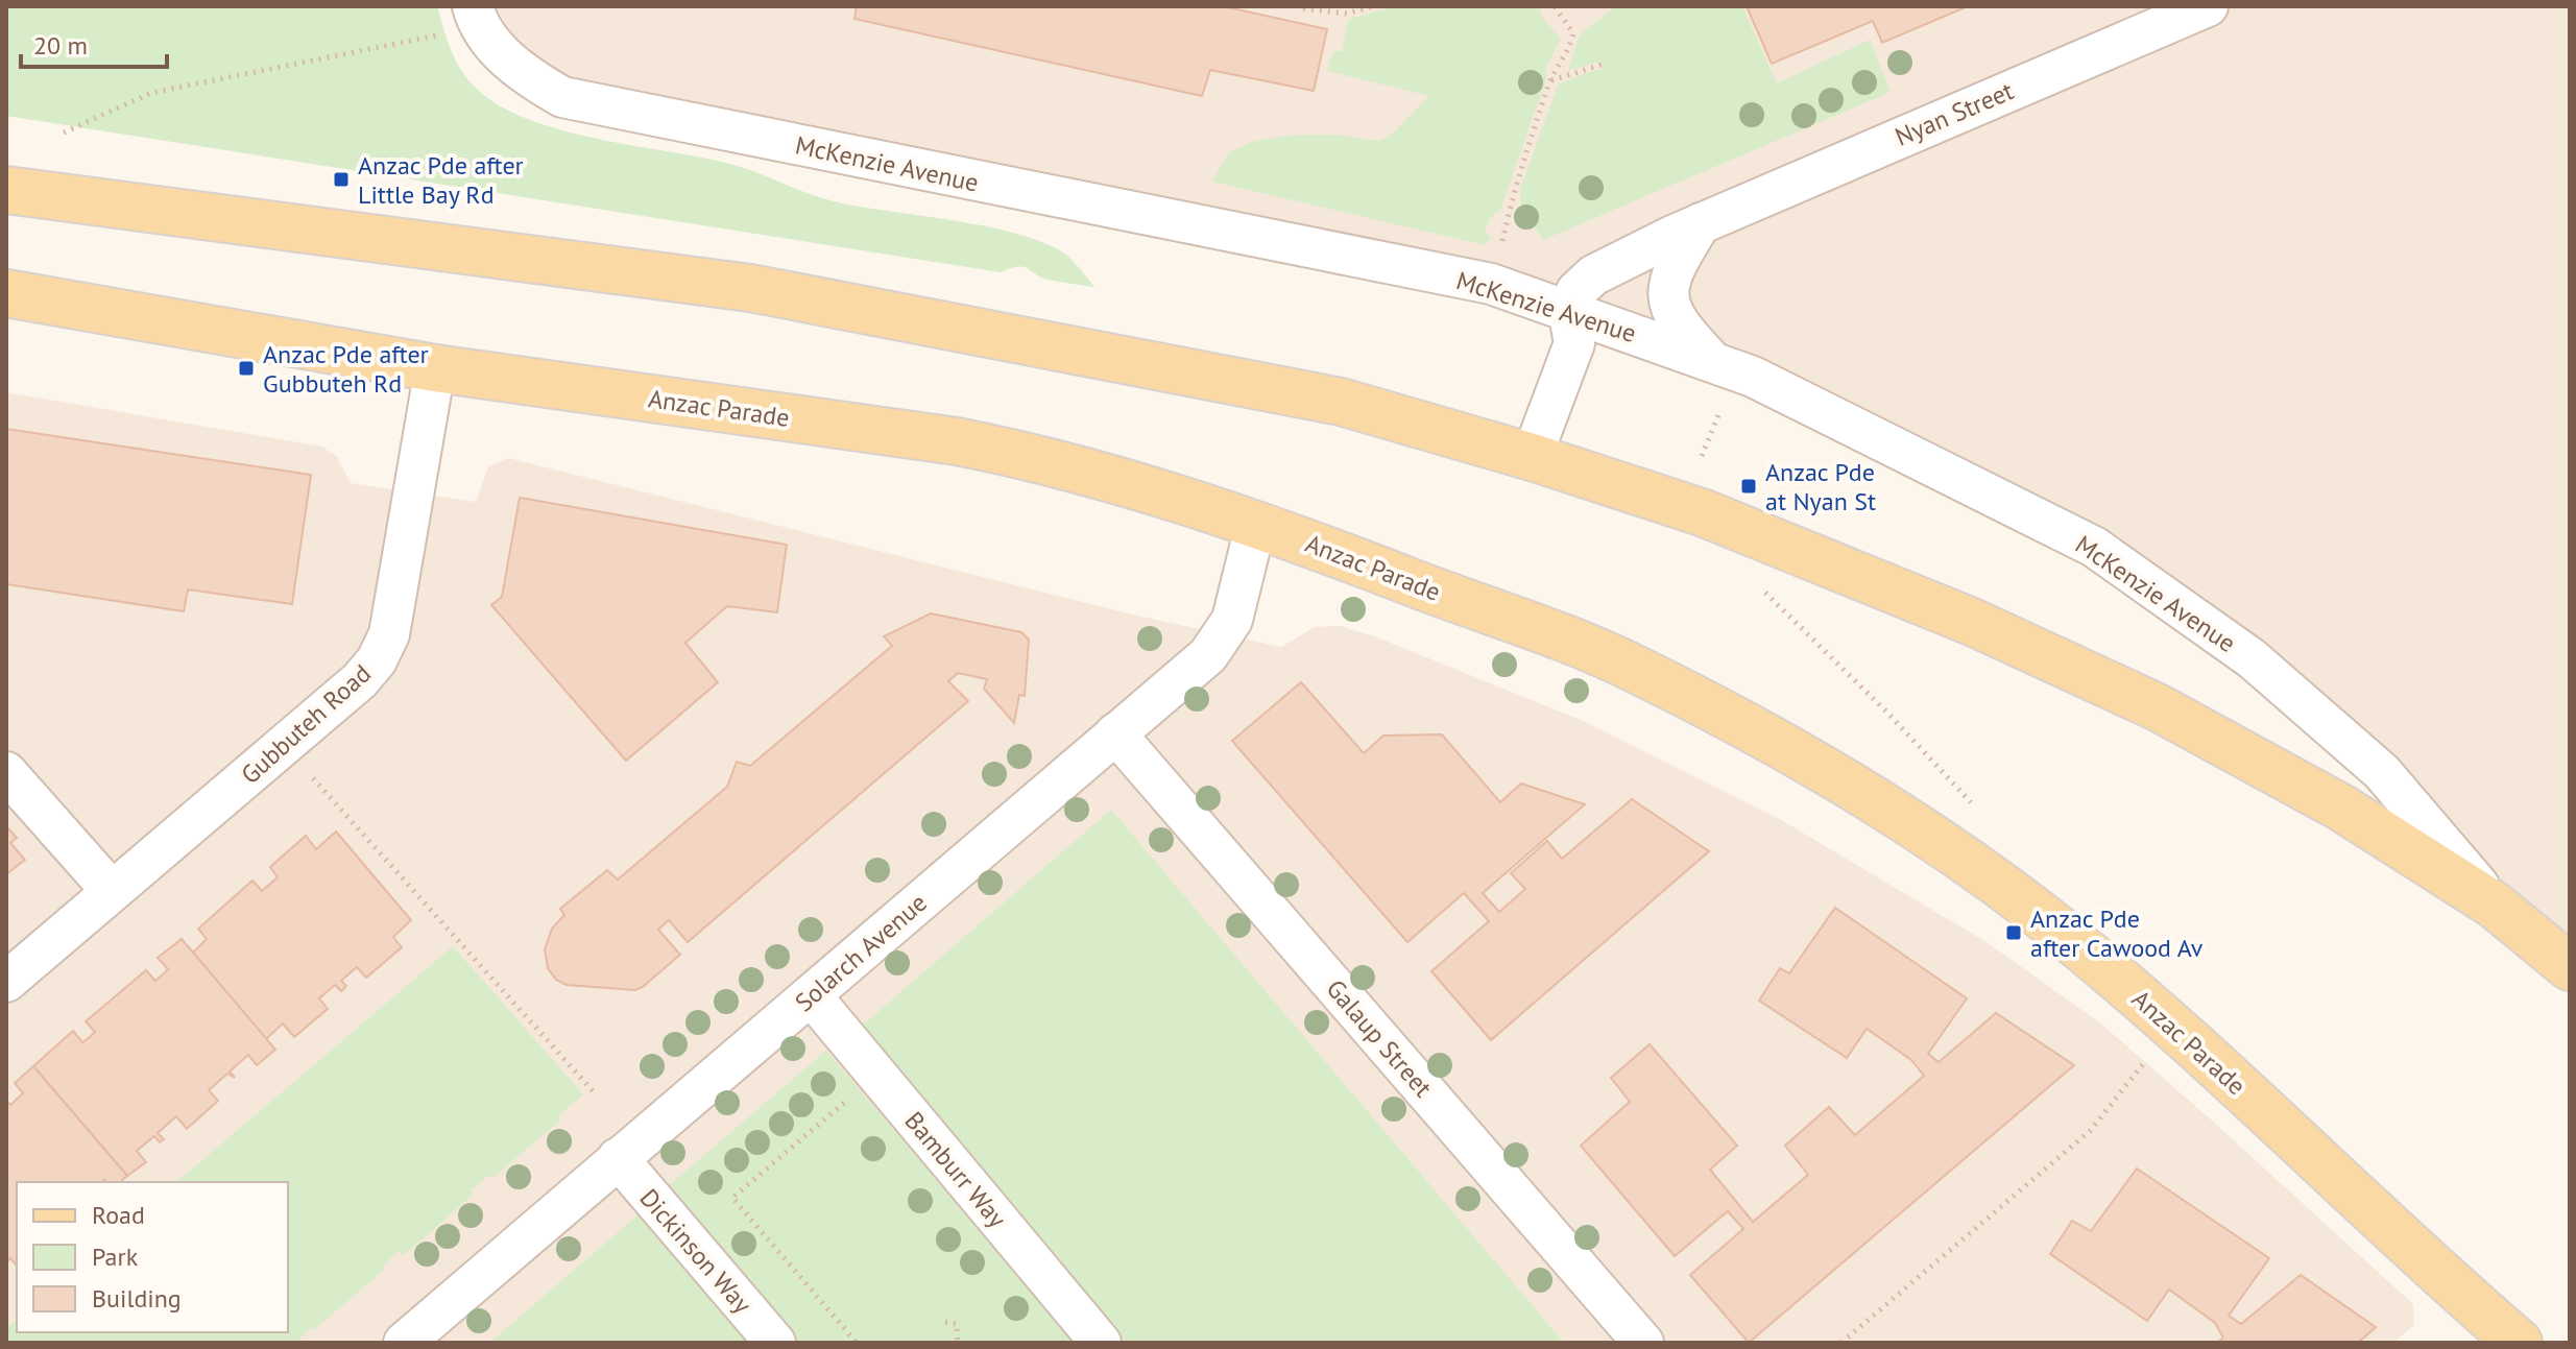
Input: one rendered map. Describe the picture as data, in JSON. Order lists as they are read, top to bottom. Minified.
{"streets":{"main road":["Anzac Parade"],"street":["Nyan Street","McKenzie Avenue","Gubbuteh Road","Solarch Avenue","Galaup Street","Bamburr Way","Dickinson Way"]},"crossings":[["Nyan Street","McKenzie Avenue"],["Anzac Parade","Gubbuteh Road"],["Anzac Parade","Solarch Avenue"],["Solarch Avenue","Galaup Street"],["Solarch Avenue","Bamburr Way"],["Solarch Avenue","Dickinson Way"]],"places":{"transit":["Anzac Pde after Little Bay Rd","Anzac Pde after Gubbuteh Rd","Anzac Pde at Nyan St","Anzac Pde after Cawood Av"]},"legend":["Road","Park","Building"],"scale_bar":"20 m"}
